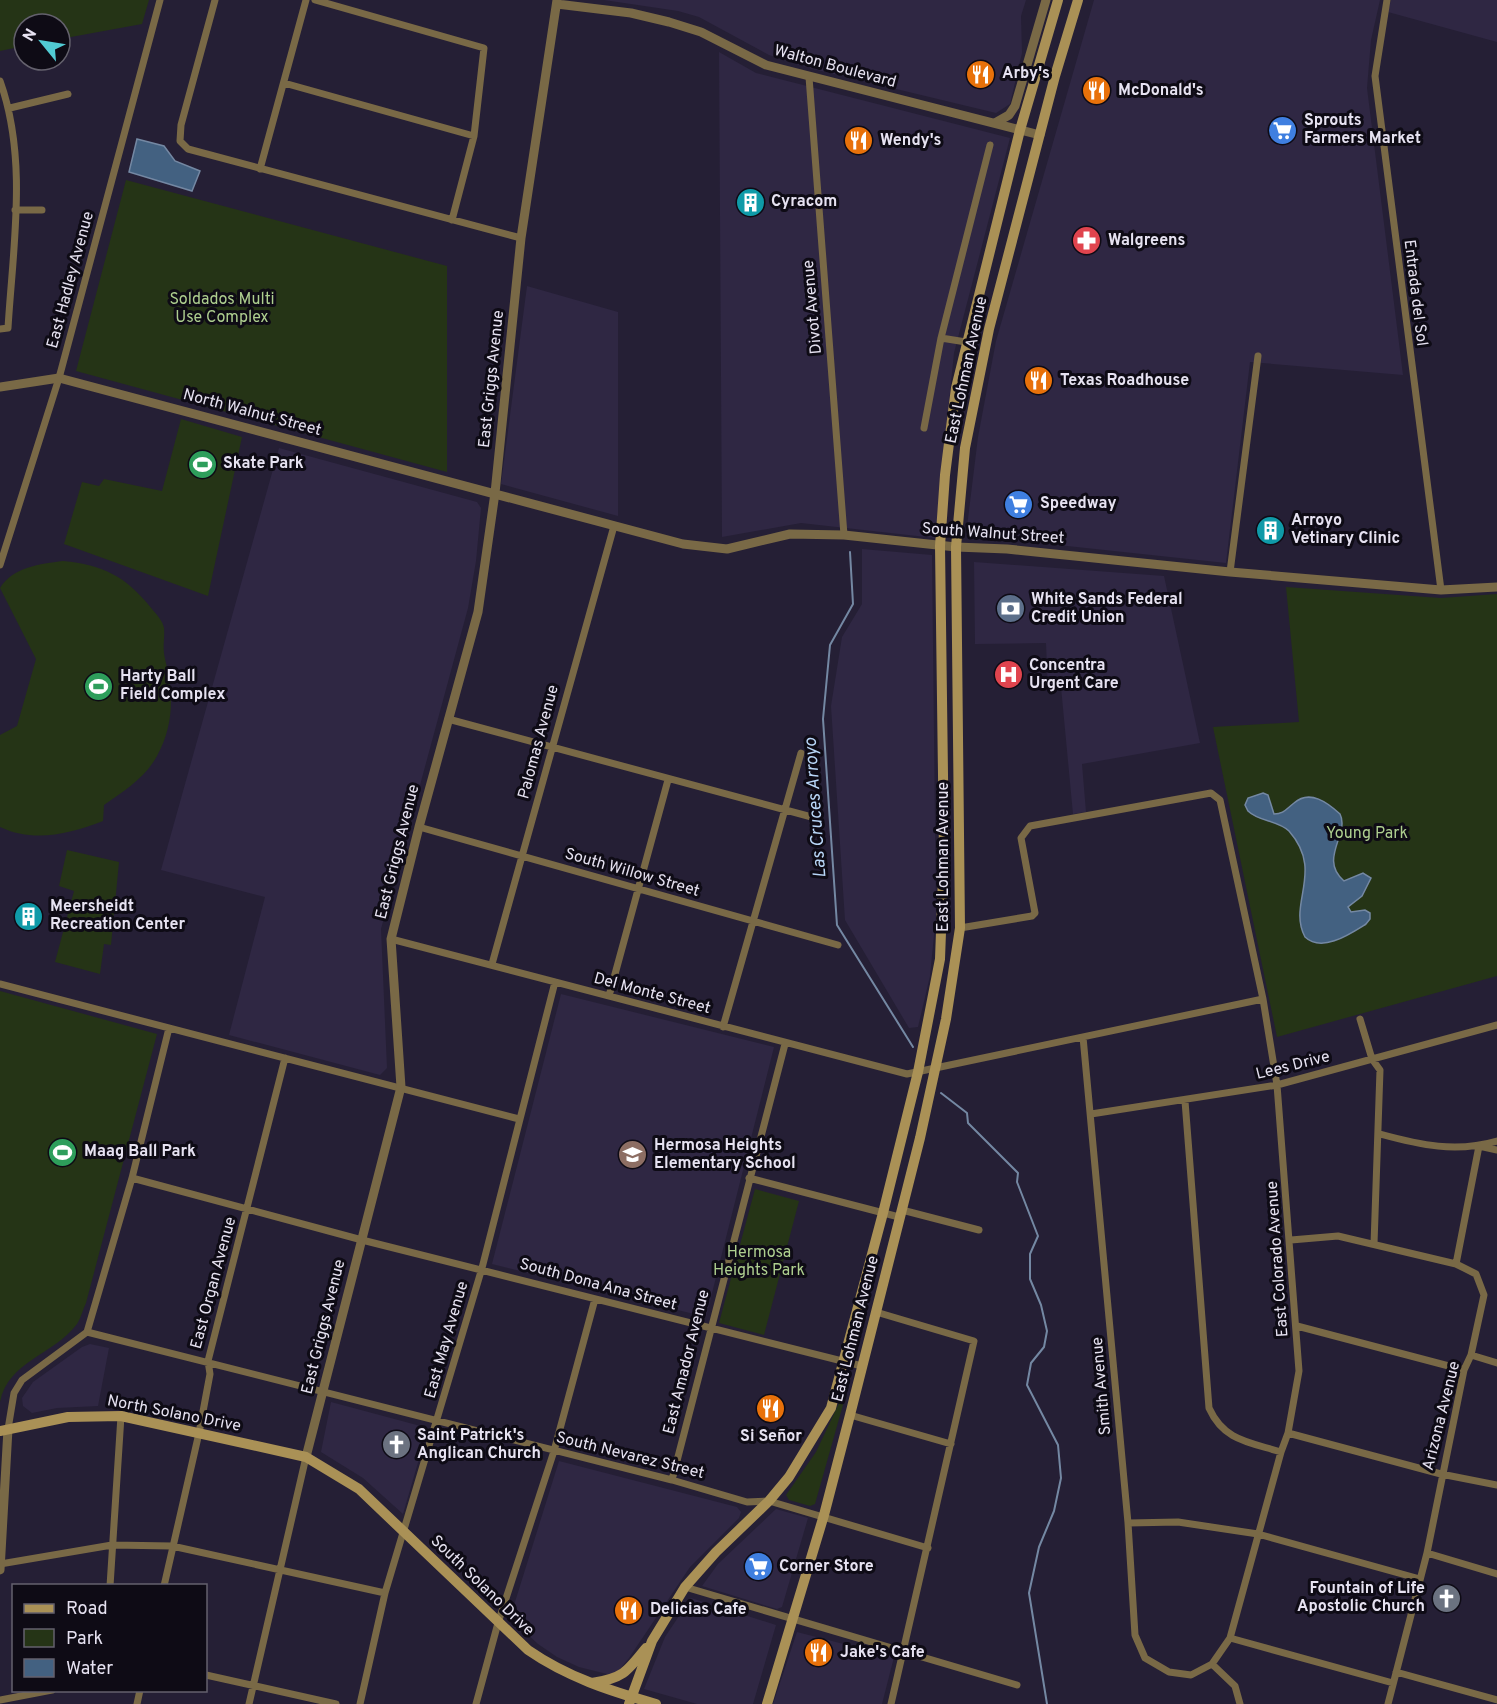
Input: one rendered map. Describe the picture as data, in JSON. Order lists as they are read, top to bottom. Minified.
{"streets":{"main road":["East Lohman Avenue","North Solano Drive","South Solano Drive"],"street":["Walton Boulevard","East Hadley Avenue","Entrada del Sol","Divot Avenue","East Griggs Avenue","North Walnut Street","South Walnut Street","Palomas Avenue","South Willow Street","Del Monte Street","Lees Drive","East Colorado Avenue","East Organ Avenue","South Dona Ana Street","East May Avenue","East Amador Avenue","Smith Avenue","Arizona Avenue","South Nevarez Street"]},"crossings":[["Walton Boulevard","Divot Avenue"],["Walton Boulevard","East Lohman Avenue"],["Walton Boulevard","East Griggs Avenue"],["East Hadley Avenue","North Walnut Street"],["Entrada del Sol","South Walnut Street"],["Divot Avenue","South Walnut Street"],["East Lohman Avenue","South Walnut Street"],["East Lohman Avenue","Del Monte Street"],["East Lohman Avenue","East Colorado Avenue"],["East Lohman Avenue","South Dona Ana Street"],["East Lohman Avenue","South Nevarez Street"],["East Griggs Avenue","North Walnut Street"],["East Griggs Avenue","South Walnut Street"],["East Griggs Avenue","South Willow Street"],["East Griggs Avenue","Del Monte Street"],["East Griggs Avenue","South Dona Ana Street"],["East Griggs Avenue","North Solano Drive"],["East Griggs Avenue","South Nevarez Street"],["East Griggs Avenue","South Solano Drive"],["North Walnut Street","South Walnut Street"],["South Walnut Street","Palomas Avenue"],["Palomas Avenue","South Willow Street"],["Palomas Avenue","Del Monte Street"],["Del Monte Street","East May Avenue"],["Del Monte Street","East Amador Avenue"],["Lees Drive","East Colorado Avenue"],["Lees Drive","Smith Avenue"],["East Colorado Avenue","Smith Avenue"],["East Organ Avenue","South Dona Ana Street"],["East Organ Avenue","North Solano Drive"],["East Organ Avenue","South Nevarez Street"],["South Dona Ana Street","East May Avenue"],["South Dona Ana Street","East Amador Avenue"],["East May Avenue","South Nevarez Street"],["East May Avenue","South Solano Drive"],["East Amador Avenue","South Nevarez Street"],["North Solano Drive","South Solano Drive"]],"water":["Las Cruces Arroyo"],"parks":["Soldados Multi Use Complex","Young Park","Hermosa Heights Park"],"places":{"restaurant":["Arby's","McDonald's","Wendy's","Texas Roadhouse","Si Señor","Delicias Cafe","Jake's Cafe"],"supermarket":["Sprouts Farmers Market","Speedway","Corner Store"],"building":["Cyracom","Arroyo Vetinary Clinic","Meersheidt Recreation Center"],"pharmacy":["Walgreens"],"sports":["Skate Park","Harty Ball Field Complex","Maag Ball Park"],"bank":["White Sands Federal Credit Union"],"hospital":["Concentra Urgent Care"],"school or university":["Hermosa Heights Elementary School"],"church":["Saint Patrick's Anglican Church","Fountain of Life Apostolic Church"]},"legend":["Road","Park","Water"],"north":"top left"}
